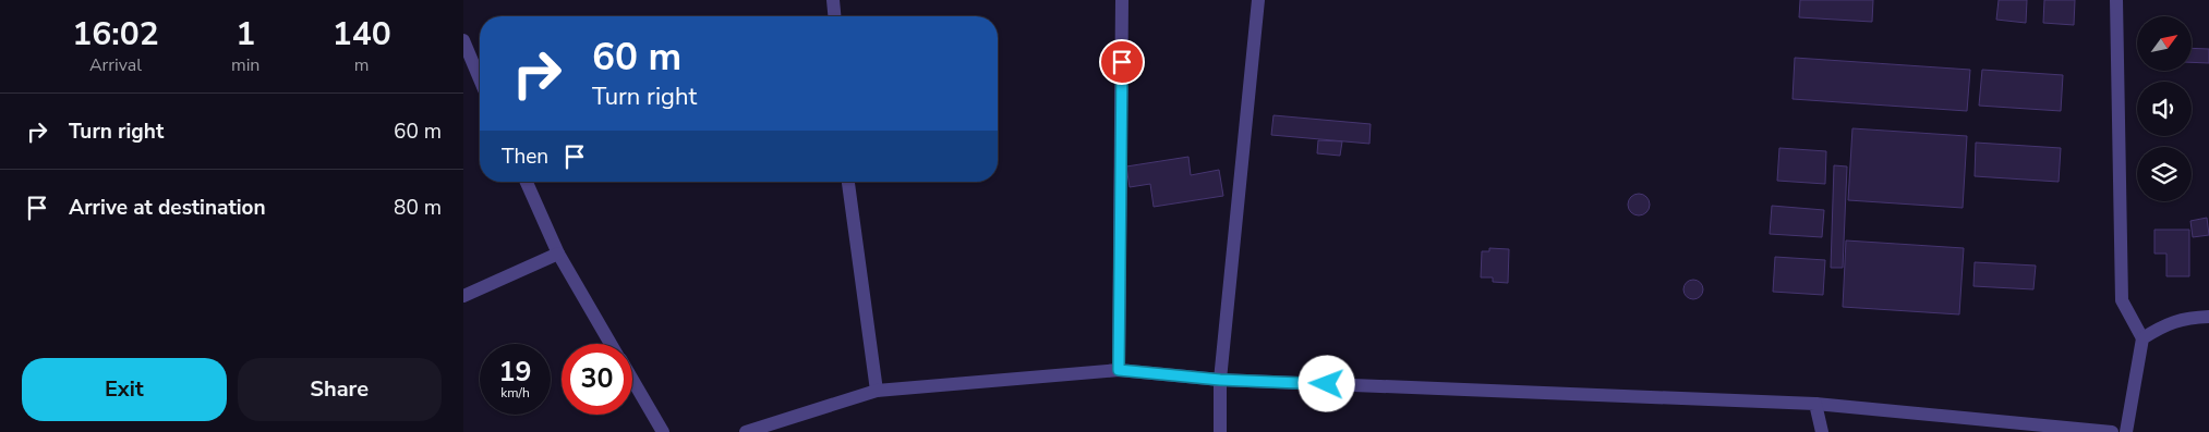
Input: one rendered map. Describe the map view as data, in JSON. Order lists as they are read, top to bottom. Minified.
{"north":"top right","page":{"eta":["16:02","Arrival","1","min","140","m"],"turn":["60 m","Turn right"],"list":[{"name":"Turn right","value":"60 m"},{"name":"Arrive at destination","value":"80 m"}],"then":"Then","speed":"19 km/h","limit":"30","buttons":["Exit","Share"]}}
